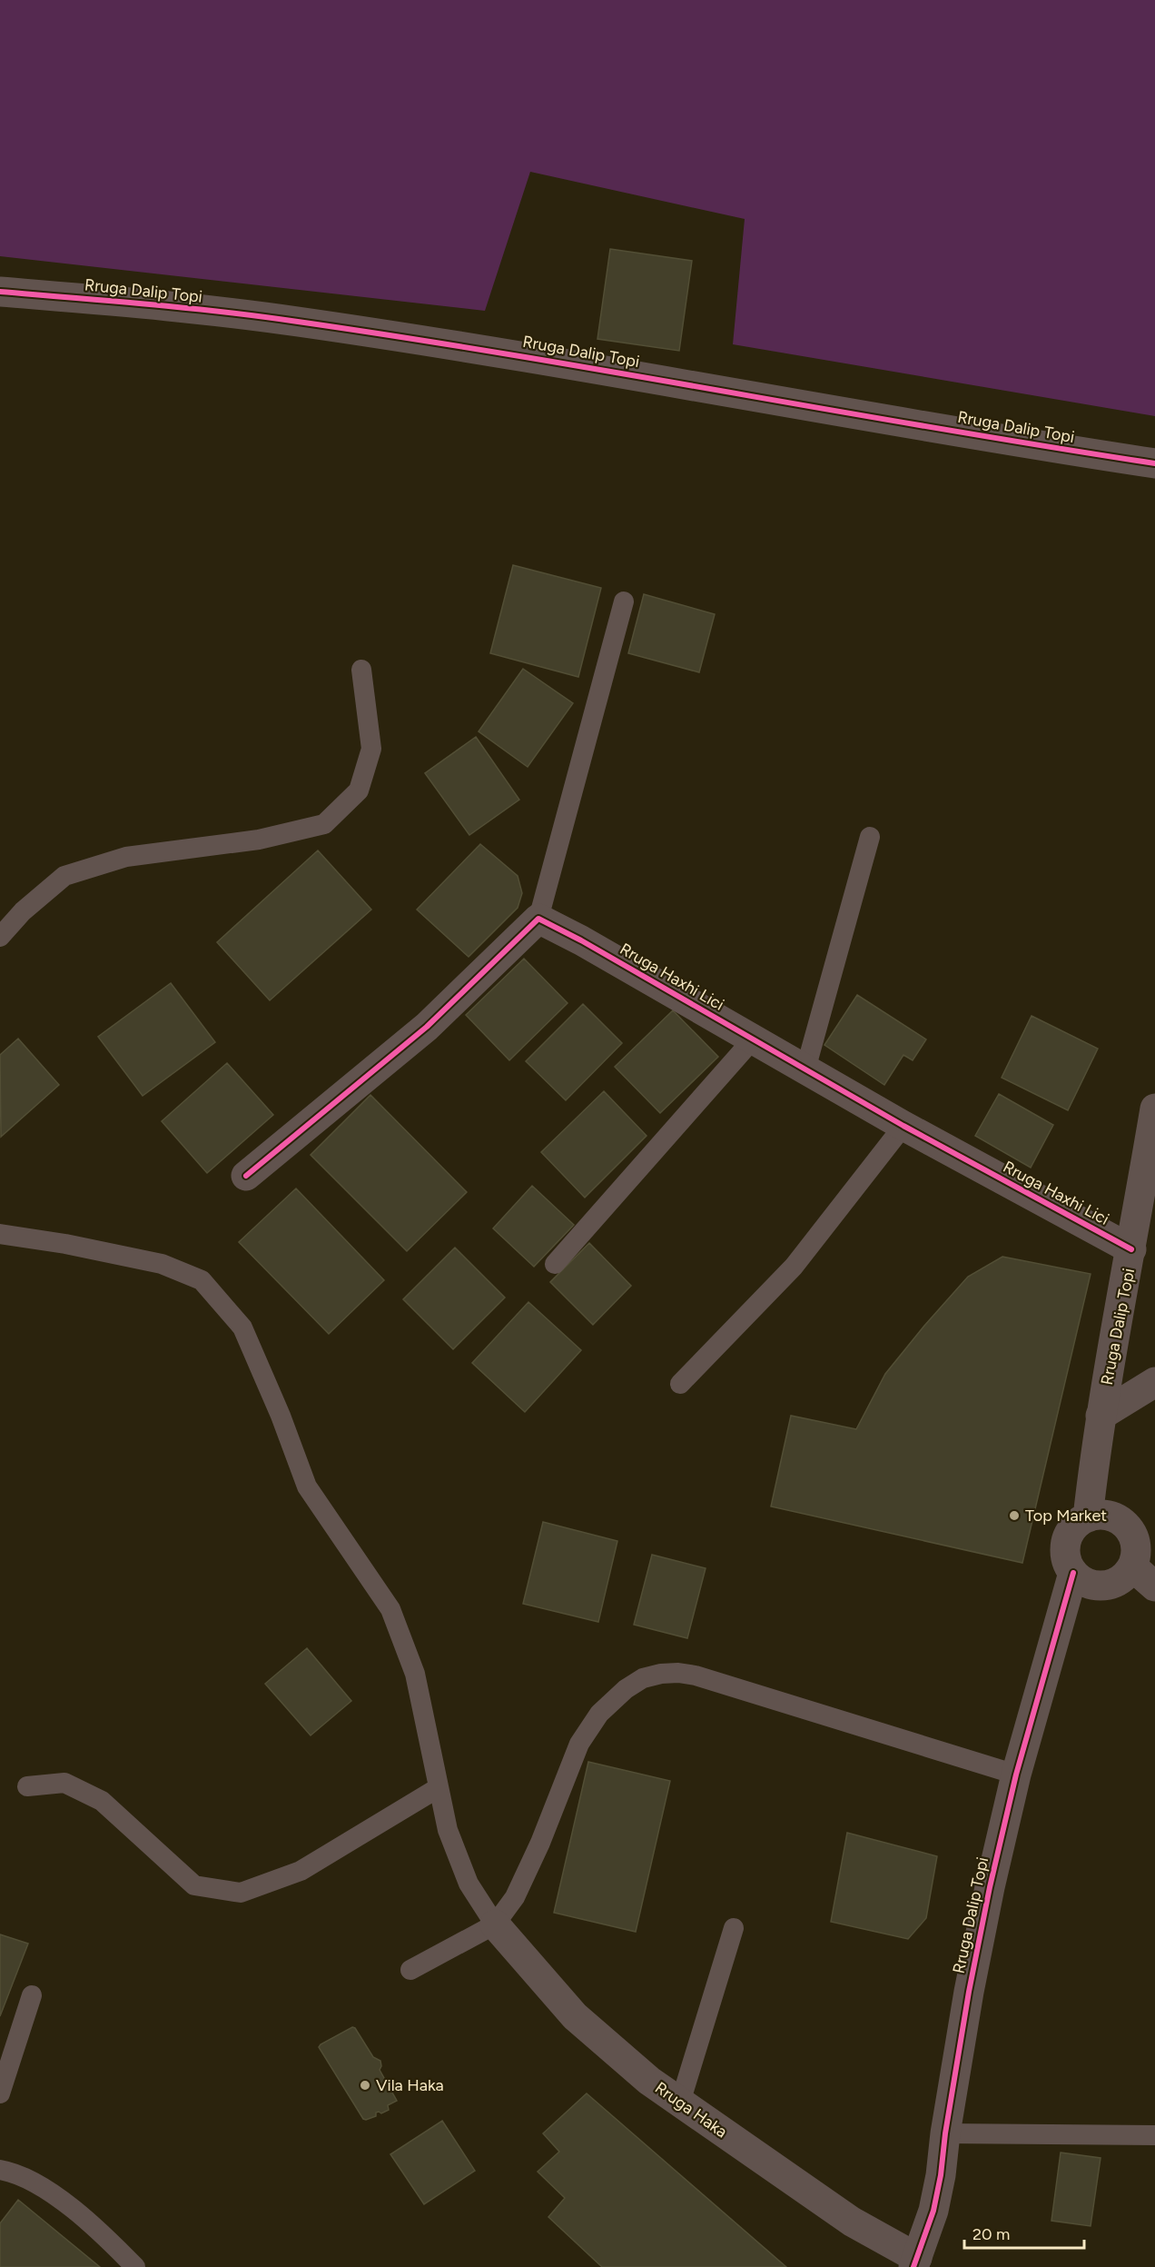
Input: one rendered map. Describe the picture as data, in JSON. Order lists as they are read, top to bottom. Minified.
{"streets":{"street":["Rruga Dalip Topi","Rruga Haxhi Lici","Rruga Haka"]},"crossings":[["Rruga Dalip Topi","Rruga Haxhi Lici"],["Rruga Dalip Topi","Rruga Haka"]],"places":["Top Market","Vila Haka"],"scale_bar":"20 m"}
